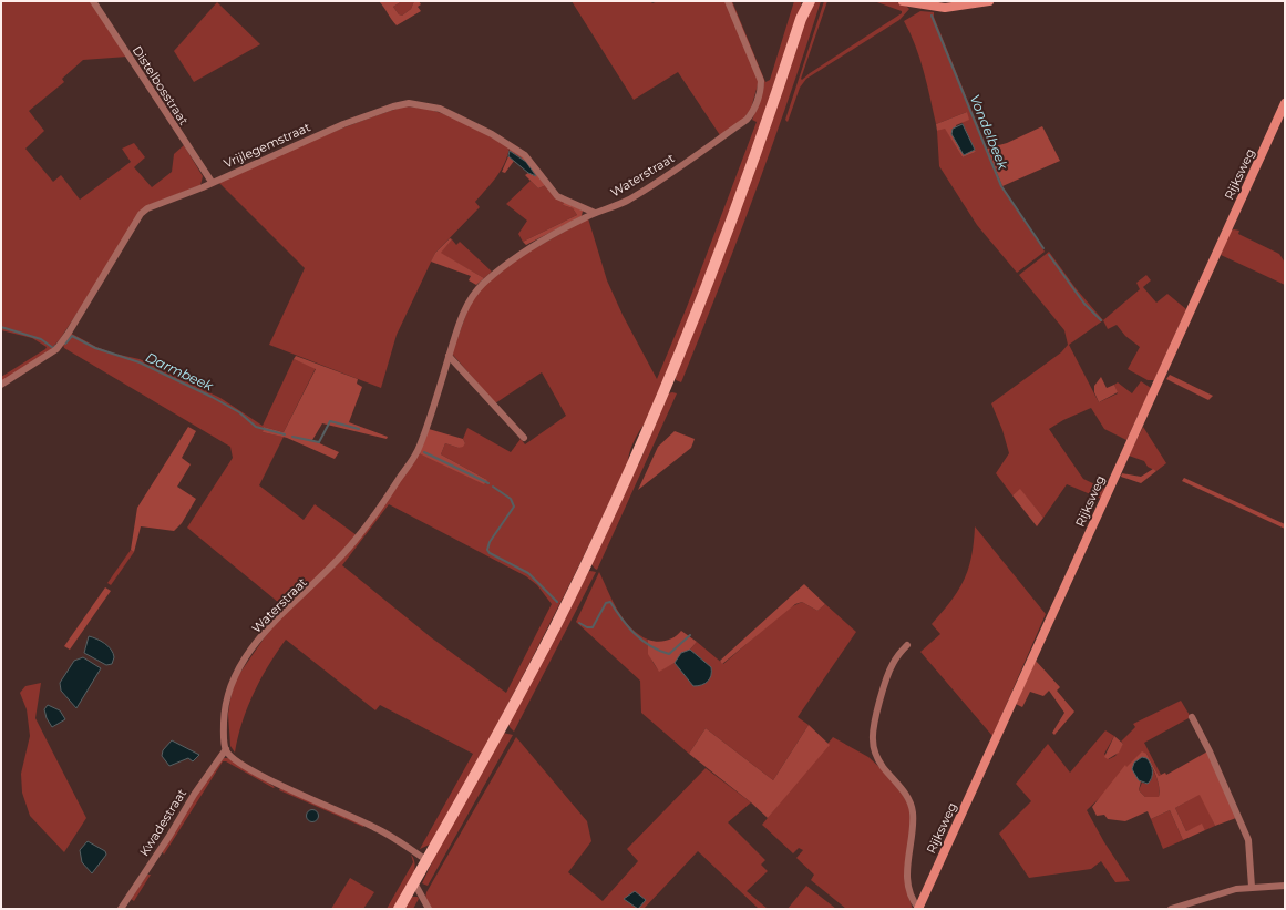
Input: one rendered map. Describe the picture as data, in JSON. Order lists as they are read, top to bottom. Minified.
{"streets":{"main road":["Rijksweg"],"street":["Distelbosstraat","Vrijlegemstraat","Waterstraat","Kwadestraat"]},"crossings":[["Distelbosstraat","Vrijlegemstraat"],["Vrijlegemstraat","Waterstraat"],["Waterstraat","Kwadestraat"]],"water":["Vondelbeek","Darmbeek"]}
